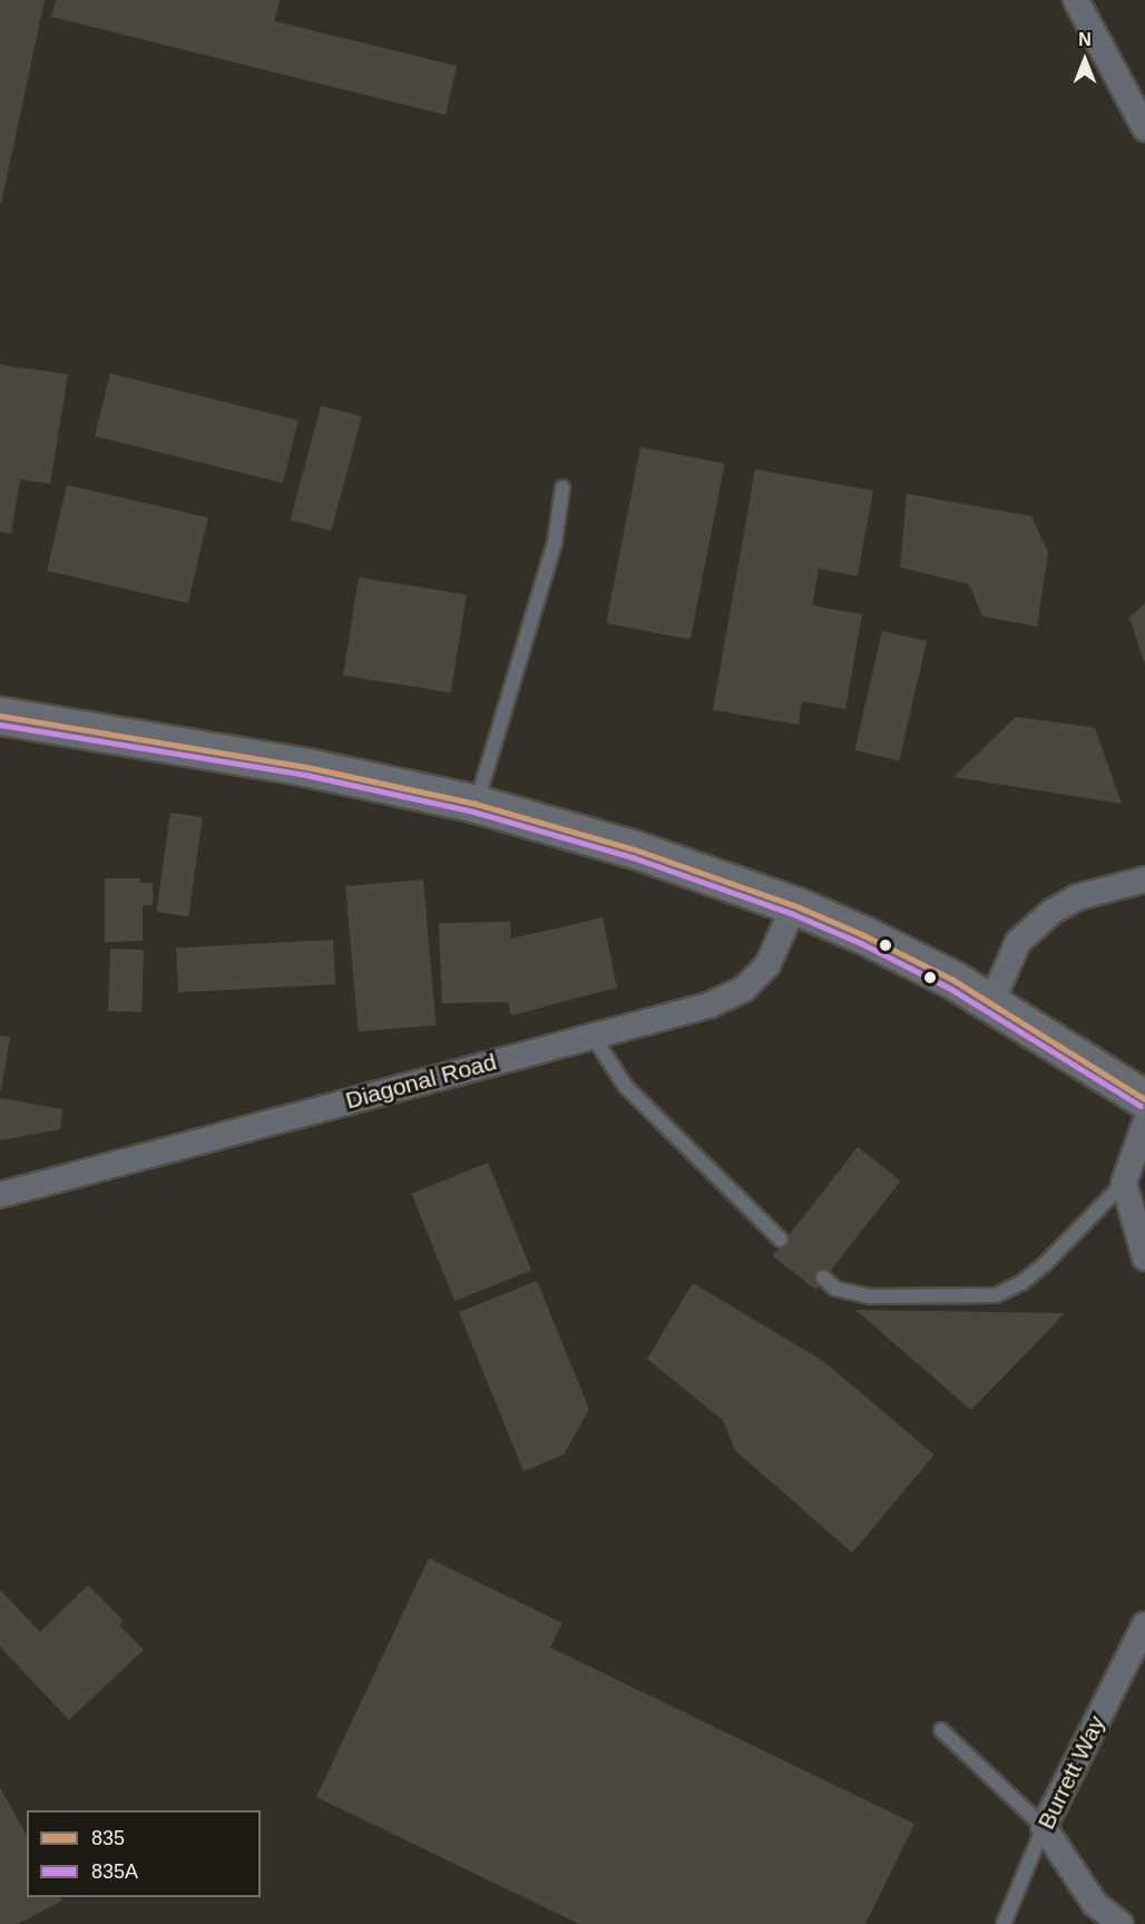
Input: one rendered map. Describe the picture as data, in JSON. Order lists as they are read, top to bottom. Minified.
{"streets":{"street":["Diagonal Road","Burrett Way"]},"lines":["transit line 835","transit line 835A"],"legend":["835","835A"],"north":"top"}
